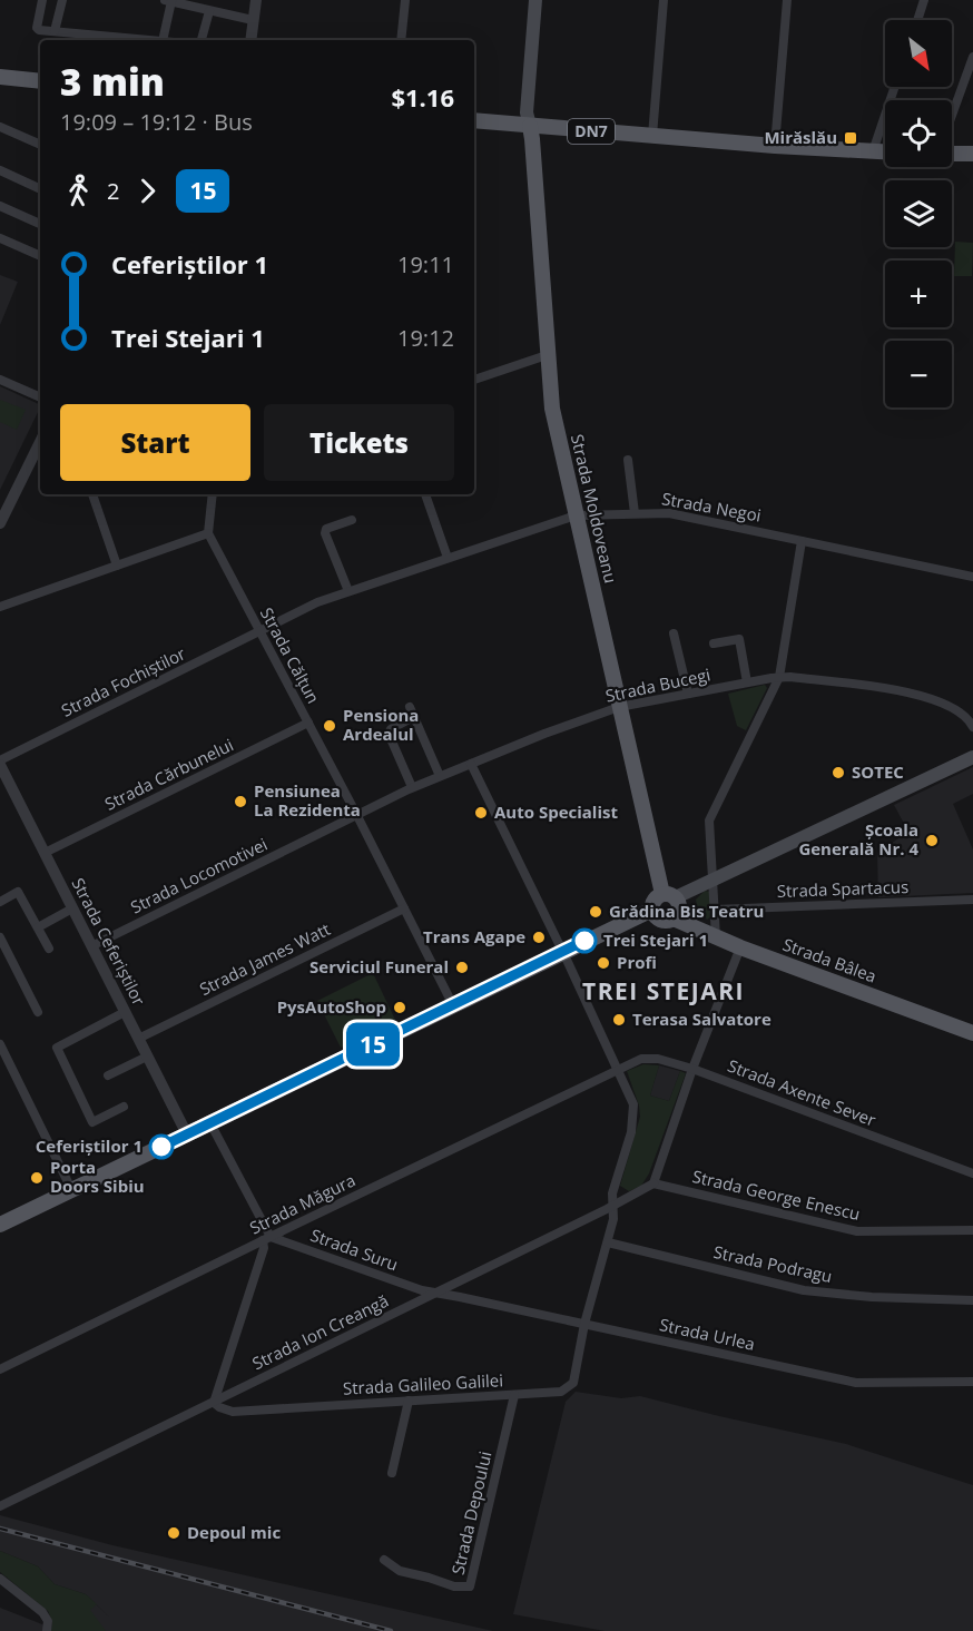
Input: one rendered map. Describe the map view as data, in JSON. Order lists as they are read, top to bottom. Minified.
{"streets":{"main road":["DN7","Strada Moldoveanu","Strada Bâlea"],"street":["Strada Negoi","Strada Călțun","Strada Fochiștilor","Strada Bucegi","Strada Cărbunelui","Strada Locomotivei","Strada Spartacus","Strada Ceferiștilor","Strada James Watt","Strada Axente Sever","Strada George Enescu","Strada Măgura","Strada Suru","Strada Podragu","Strada Ion Creangă","Strada Urlea","Strada Galileo Galilei","Strada Depoului"]},"crossings":[["DN7","Strada Moldoveanu"],["Strada Negoi","Strada Moldoveanu"],["Strada Negoi","Strada Călțun"],["Strada Negoi","Strada Fochiștilor"],["Strada Moldoveanu","Strada Bucegi"],["Strada Moldoveanu","Strada Bâlea"],["Strada Călțun","Strada Fochiștilor"],["Strada Călțun","Strada Bucegi"],["Strada Călțun","Strada Cărbunelui"],["Strada Călțun","Strada Locomotivei"],["Strada Călțun","Strada James Watt"],["Strada Fochiștilor","Strada Ceferiștilor"],["Strada Bucegi","Strada Locomotivei"],["Strada Cărbunelui","Strada Ceferiștilor"],["Strada Locomotivei","Strada Ceferiștilor"],["Strada Ceferiștilor","Strada James Watt"],["Strada Axente Sever","Strada Măgura"],["Strada George Enescu","Strada Ion Creangă"],["Strada Măgura","Strada Suru"],["Strada Suru","Strada Ion Creangă"],["Strada Suru","Strada Urlea"],["Strada Ion Creangă","Strada Urlea"],["Strada Ion Creangă","Strada Galileo Galilei"],["Strada Urlea","Strada Galileo Galilei"],["Strada Galileo Galilei","Strada Depoului"]],"districts":["TREI STEJARI"],"places":{"transit":["Mirăslău"],"other":["Pensiona Ardealul","SOTEC","Pensiunea La Rezidenta","Auto Specialist","Școala Generală Nr. 4","Grădina Bis Teatru","Trans Agape","Trei Stejari 1","Profi","Serviciul Funeral","PysAutoShop","Terasa Salvatore","Ceferiștilor 1","Porta Doors Sibiu","Depoul mic"]},"lines":["bus line 15"],"north":"bottom right","page":{"on_map":"15","map_buttons":["+","−"],"heading":["3 min","19:09 – 19:12 · Bus","$1.16"],"legs":["2","15"],"list":[{"name":"Ceferiștilor 1","value":"19:11"},{"name":"Trei Stejari 1","value":"19:12"}],"buttons":["Start","Tickets"]}}
